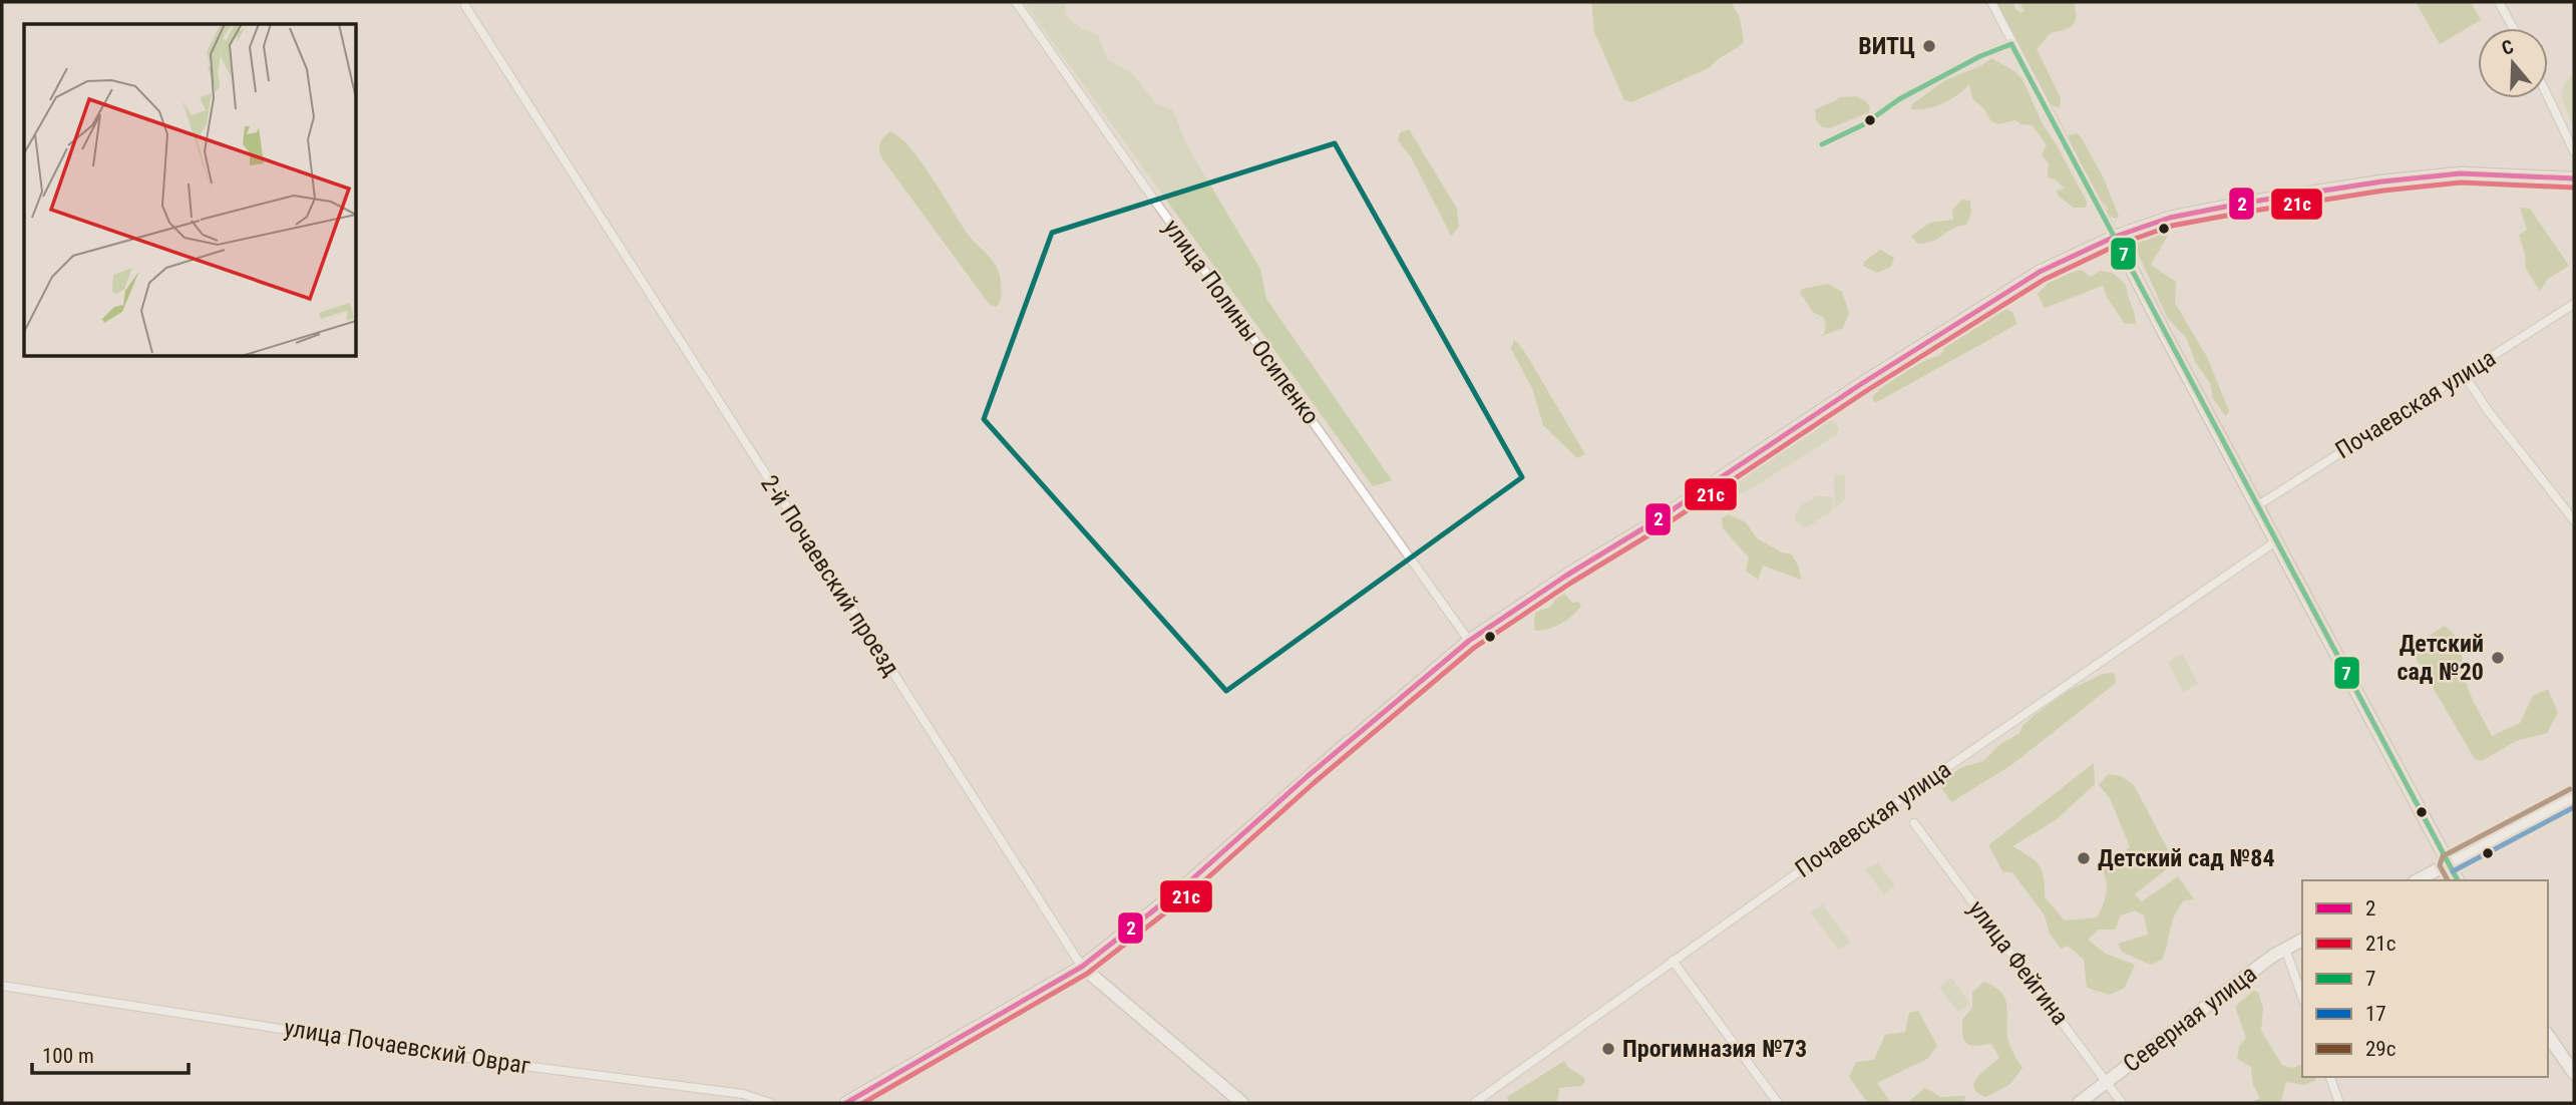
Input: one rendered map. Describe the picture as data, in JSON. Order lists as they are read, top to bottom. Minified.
{"streets":{"main road":["2-й Почаевский проезд","Северная улица"],"street":["улица Полины Осипенко","Почаевская улица","улица Фейгина","улица Почаевский Овраг"]},"crossings":[["улица Фейгина","Северная улица"]],"places":["ВИТЦ","Детский сад №20","Детский сад №84","Прогимназия №73"],"lines":["transit line 7","transit line 2","transit line 21с","transit line 29с","transit line 17"],"legend":["2","21с","7","17","29с"],"scale_bar":"100 m","north":"top"}
